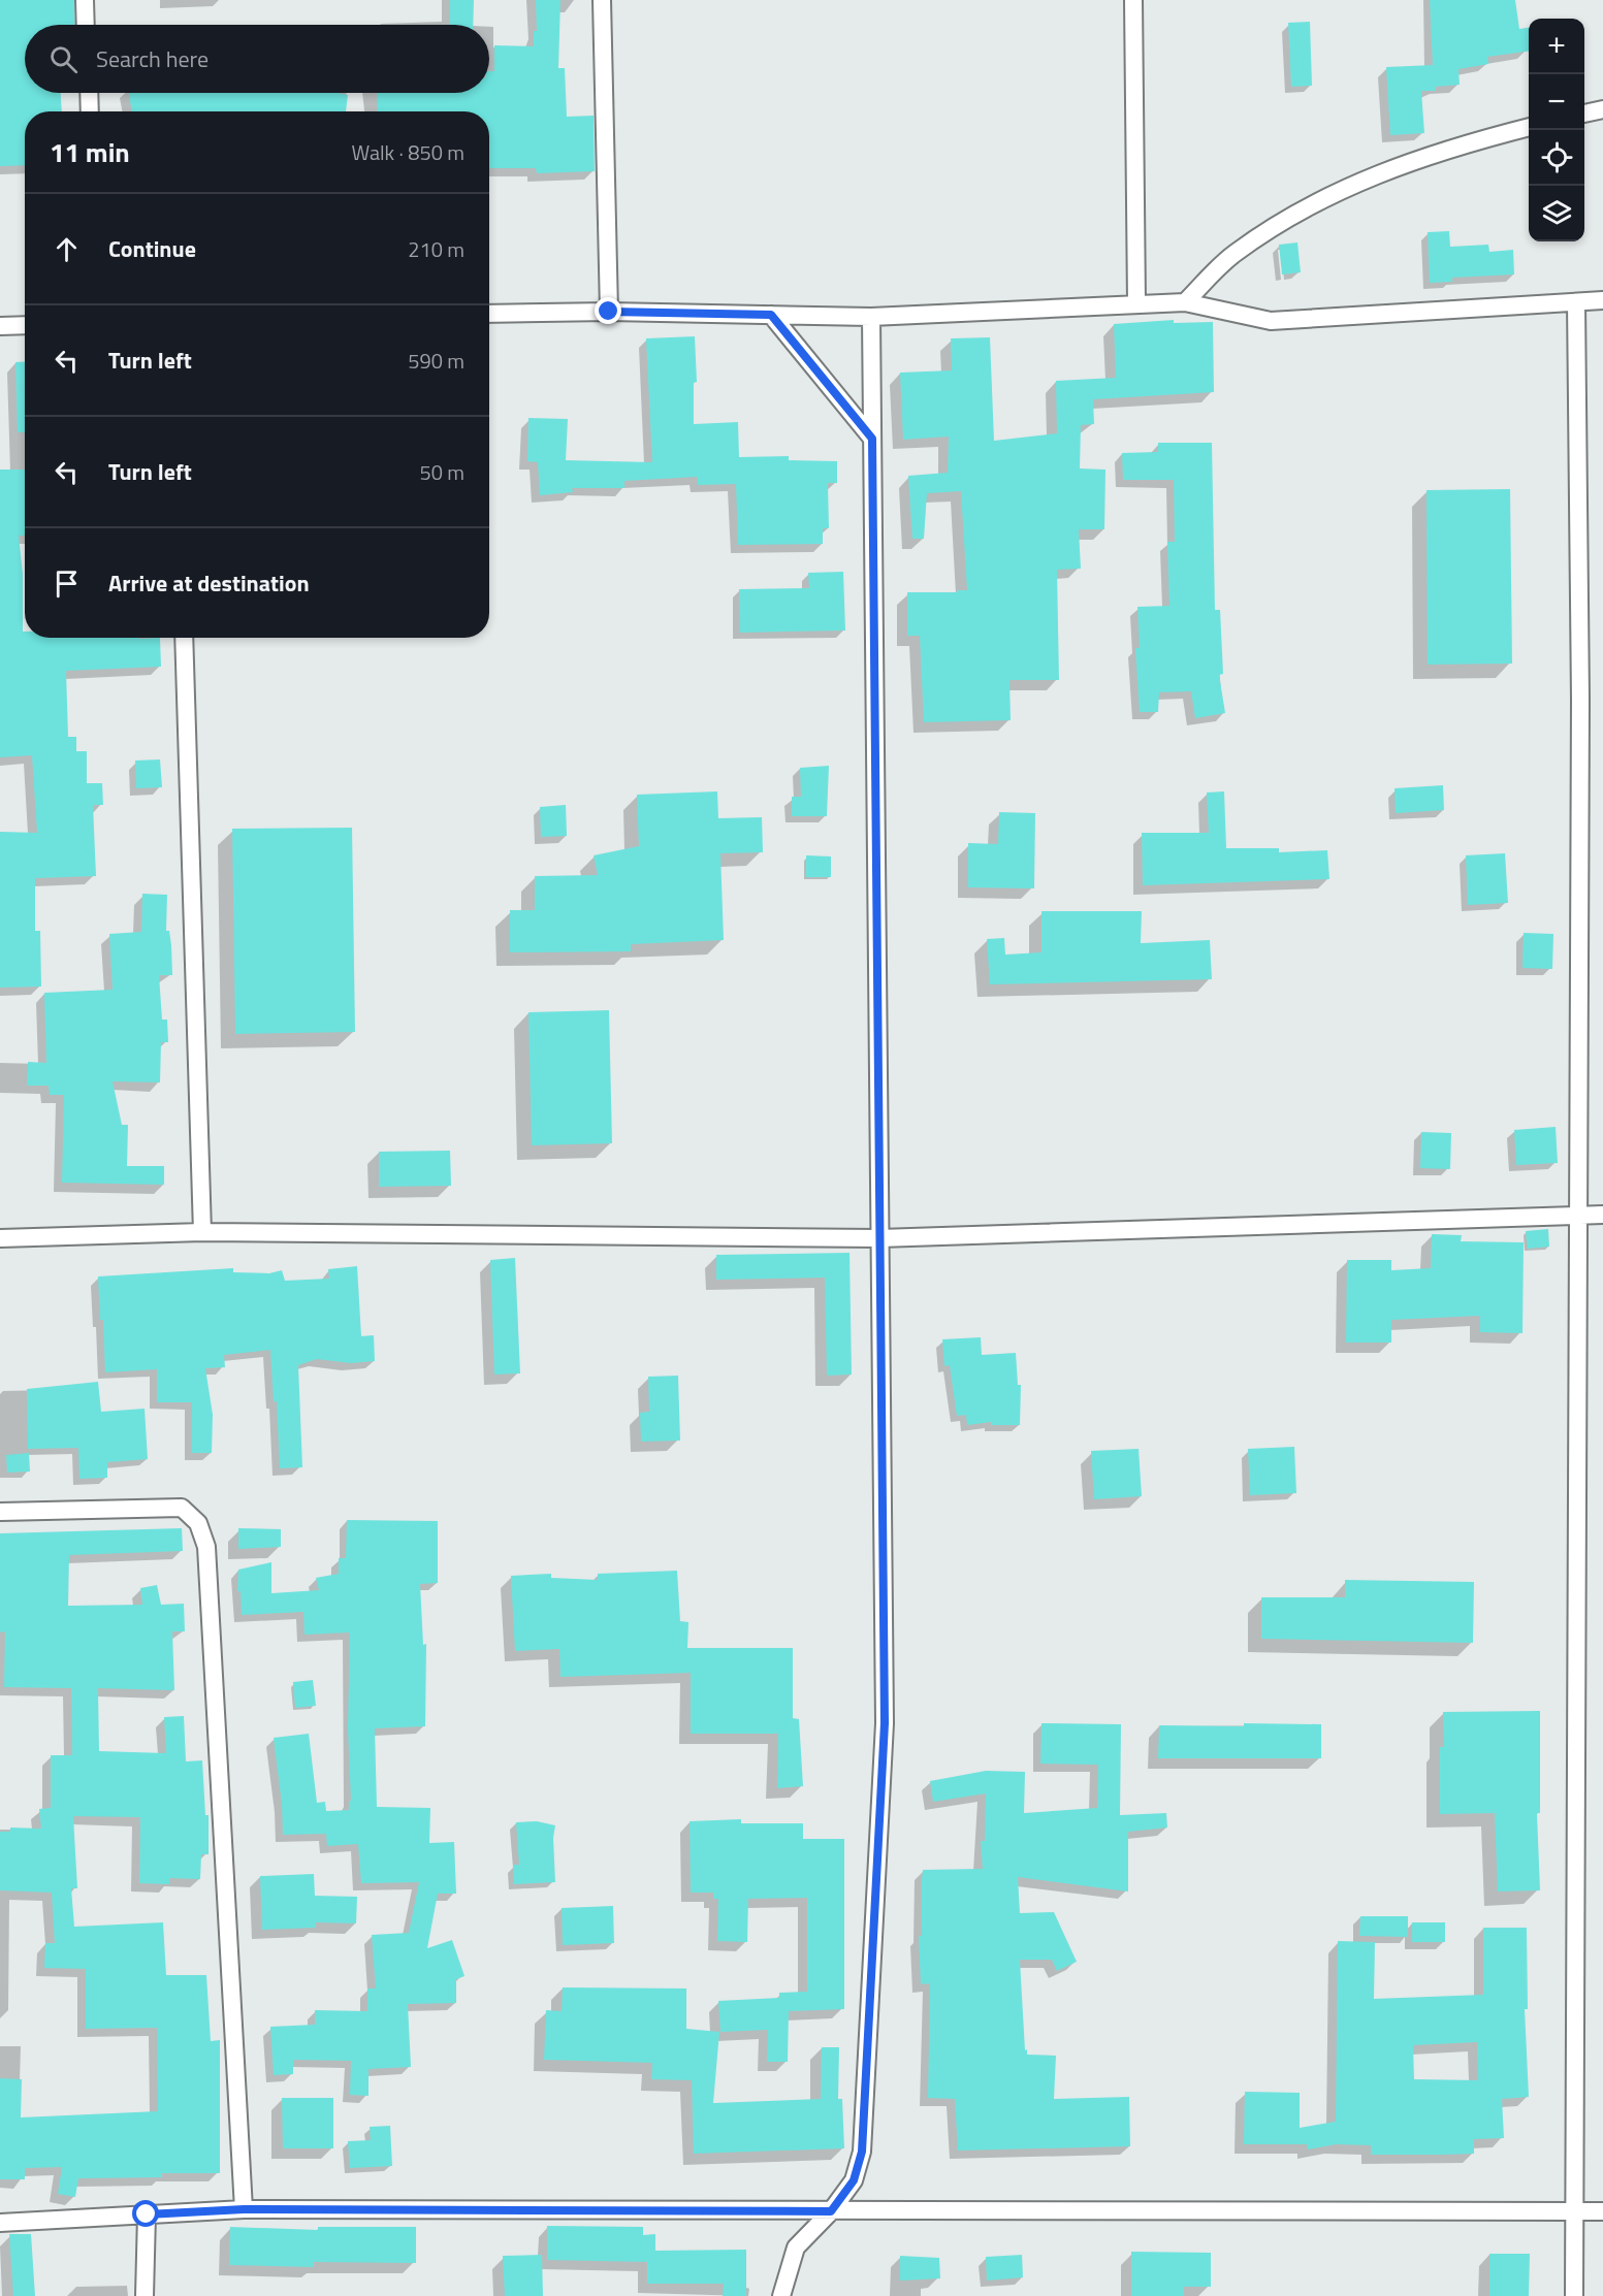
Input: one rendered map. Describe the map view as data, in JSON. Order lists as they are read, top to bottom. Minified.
{"page":{"map_buttons":["+","−"],"search":"Search here","heading":["11 min","Walk · 850 m"],"list":[["Continue","210 m"],["Turn left","590 m"],["Turn left","50 m"],"Arrive at destination"]}}
